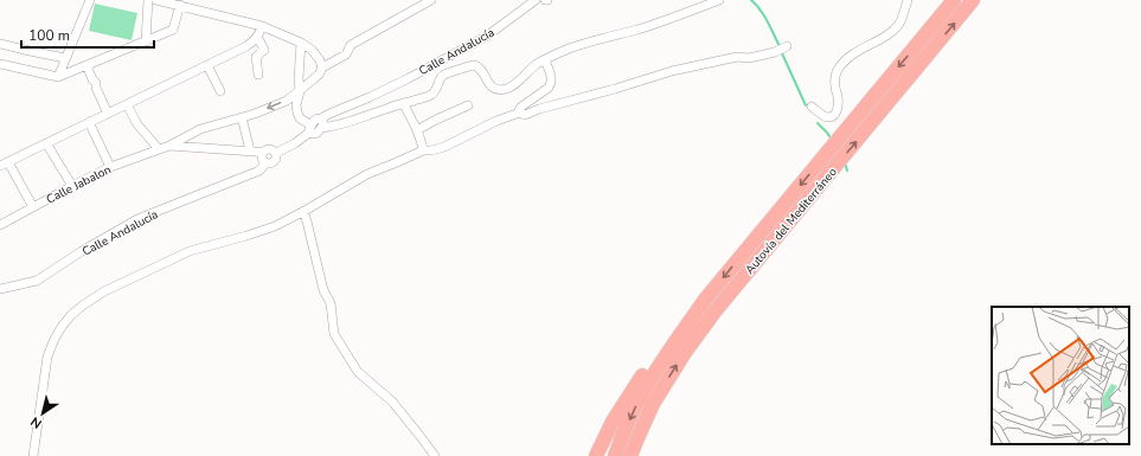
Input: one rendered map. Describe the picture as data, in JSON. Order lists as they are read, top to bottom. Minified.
{"streets":{"highway":["Autovía del Mediterráneo"],"street":["Calle Andalucía","Calle Jabalon"]},"scale_bar":"100 m","north":"bottom left"}
